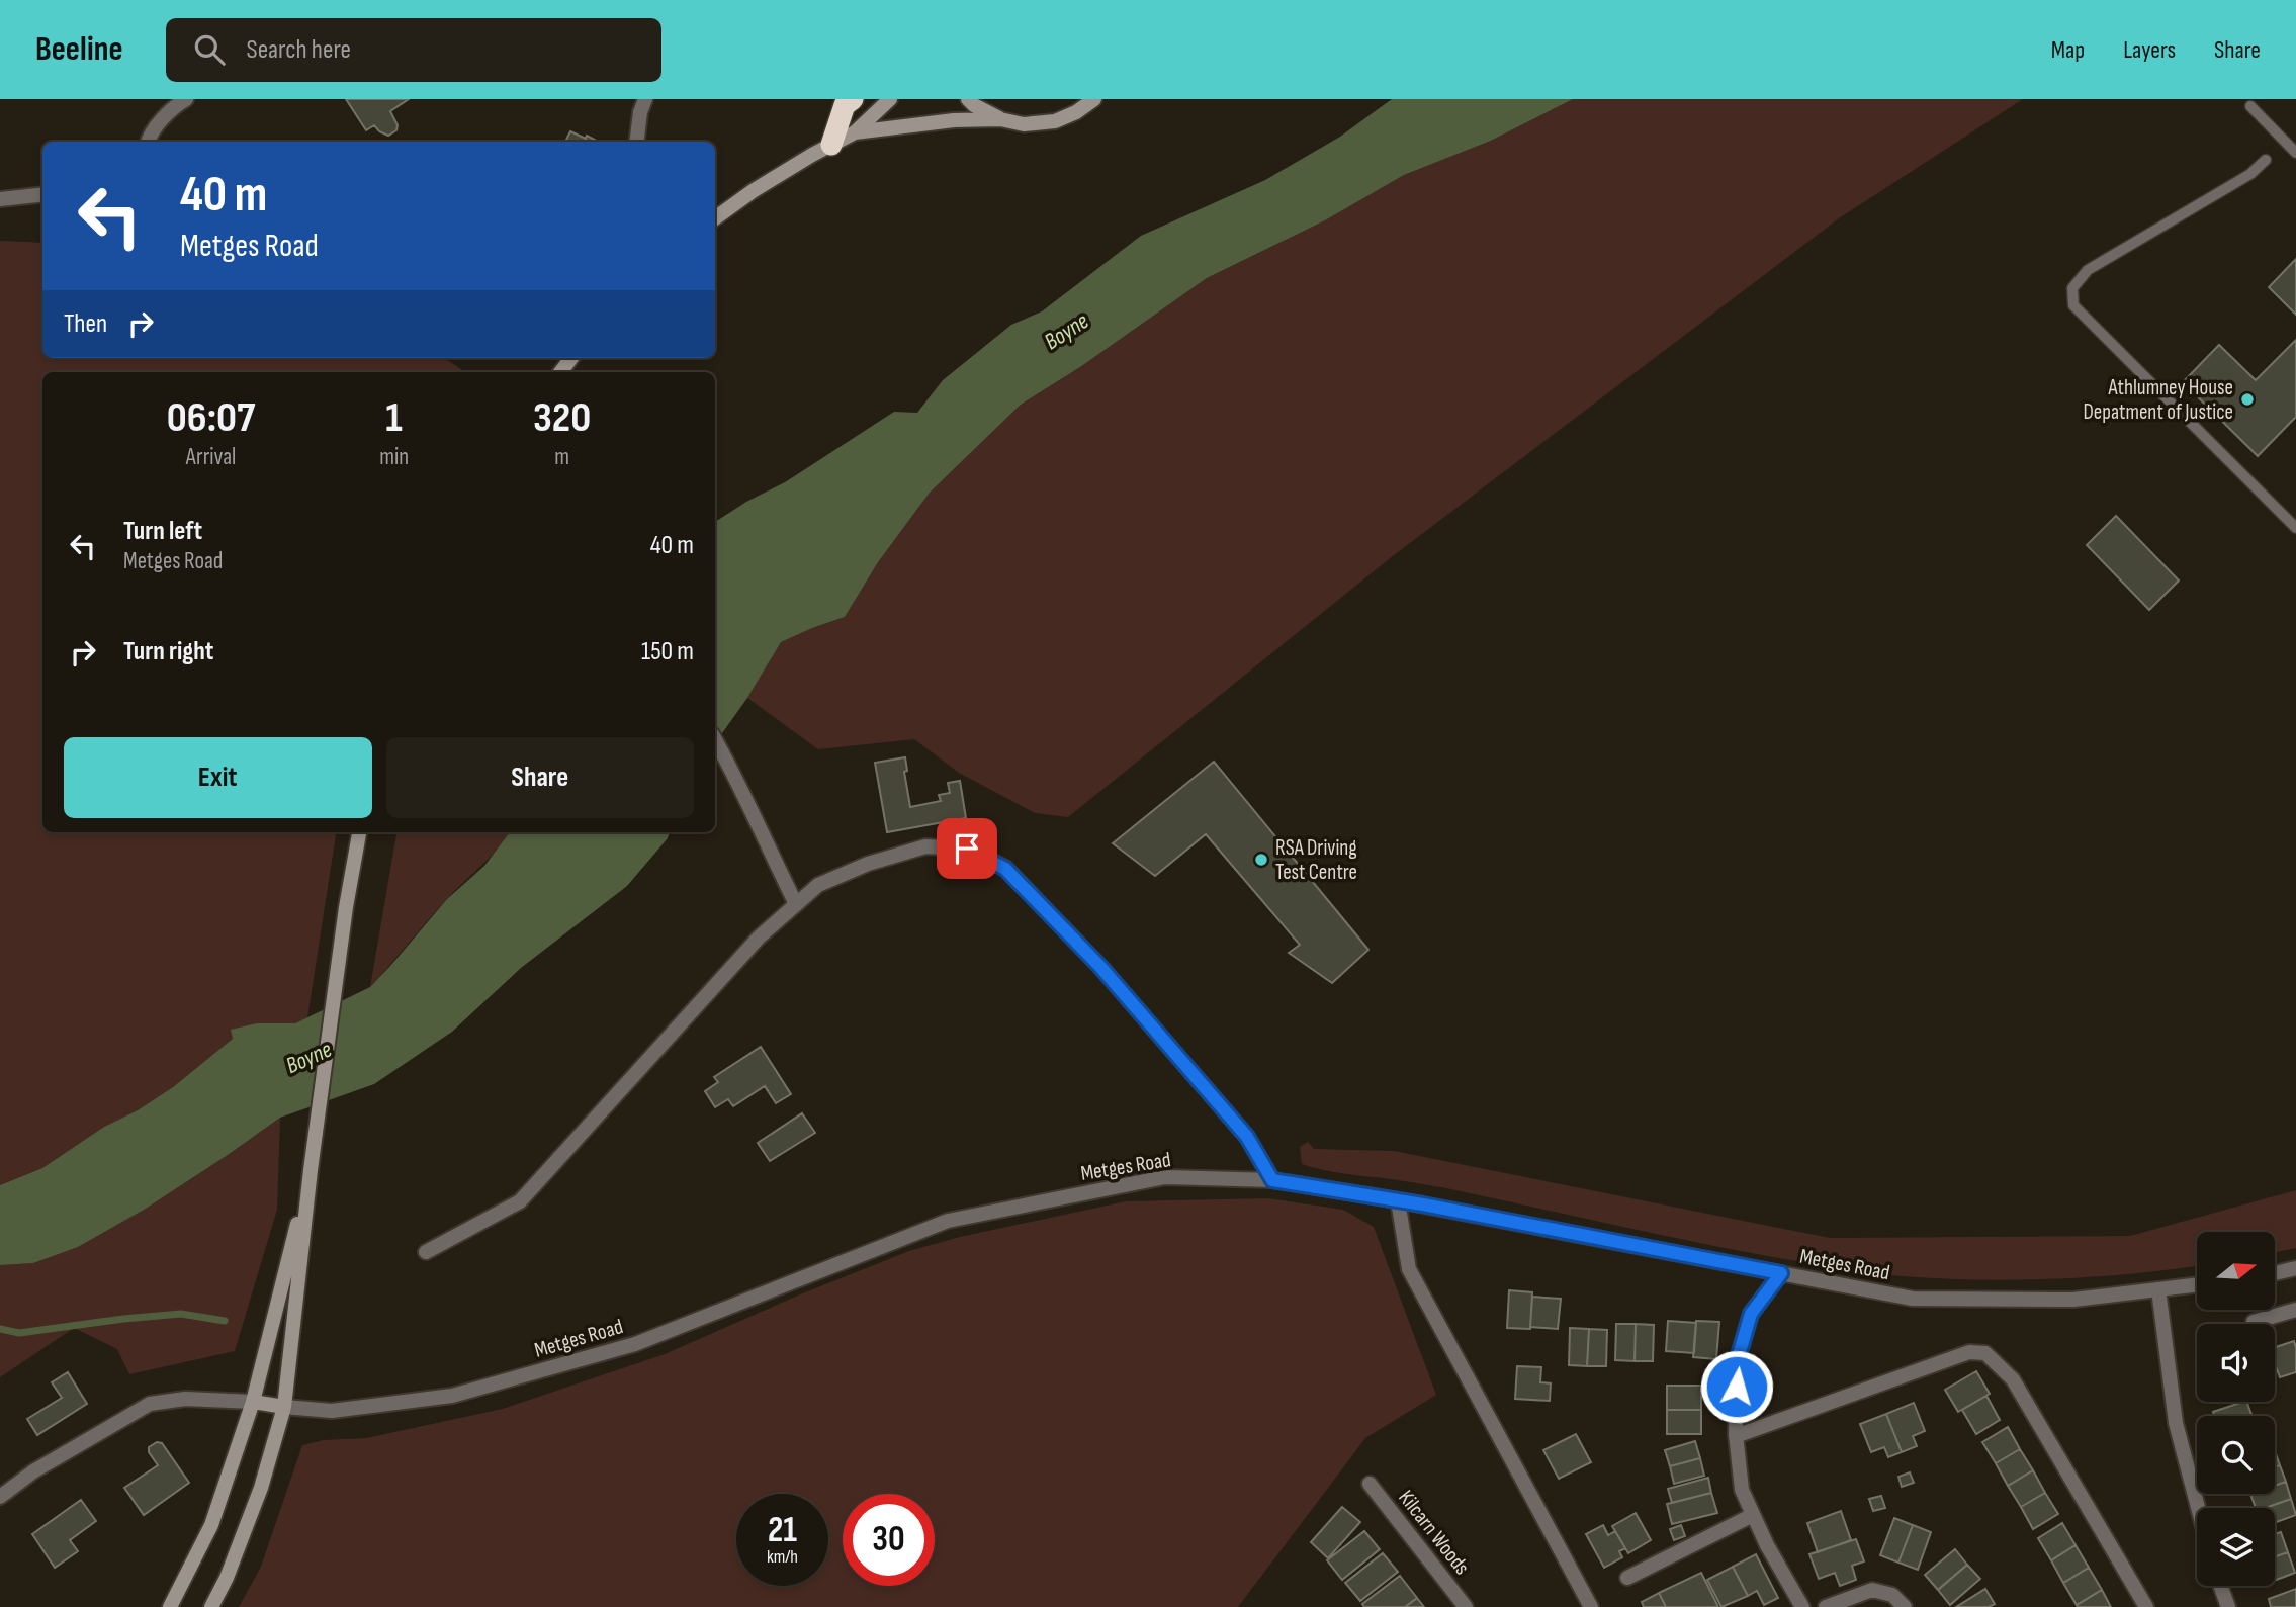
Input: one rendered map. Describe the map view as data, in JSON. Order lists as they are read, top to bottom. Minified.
{"streets":{"street":["Metges Road","Kilcarn Woods"]},"water":["Boyne"],"places":["Athlumney House Depatment of Justice","RSA Driving Test Centre"],"north":"right","page":{"header":"Beeline","search":"Search here","nav":["Map","Layers","Share"],"turn":["40 m","Metges Road"],"then":"Then","eta":["06:07","Arrival","1","min","320","m"],"list":[{"name":"Turn left","note":"Metges Road","value":"40 m"},{"name":"Turn right","value":"150 m"}],"buttons":["Exit","Share"],"speed":"21 km/h","limit":"30"}}
